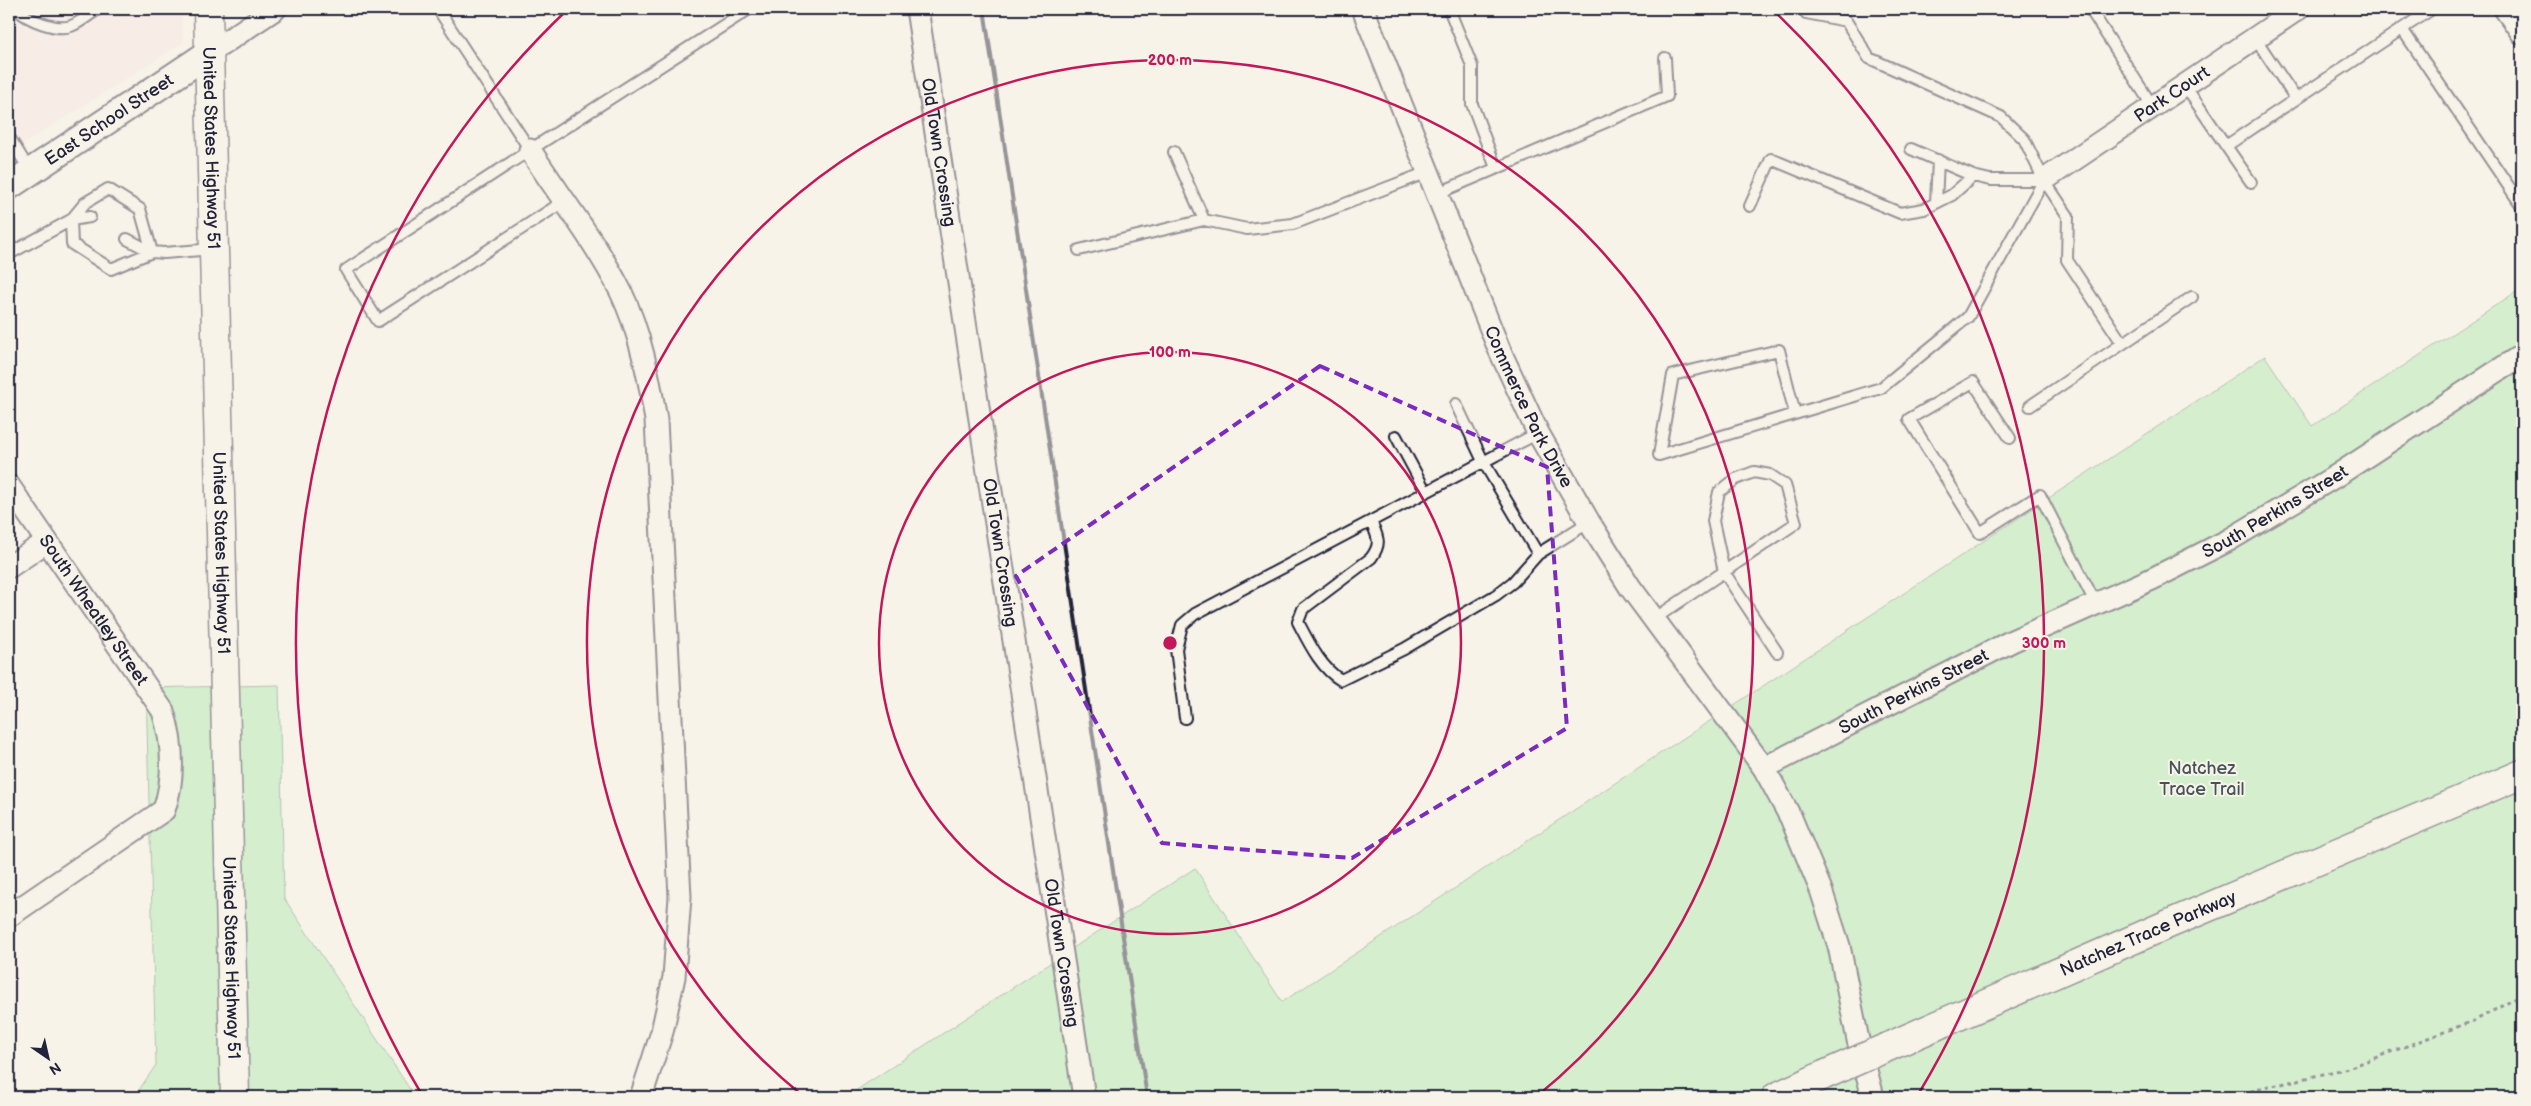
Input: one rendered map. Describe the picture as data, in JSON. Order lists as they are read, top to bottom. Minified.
{"streets":{"main road":["United States Highway 51","Natchez Trace Parkway"],"street":["Park Court","East School Street","Old Town Crossing","Commerce Park Drive","South Perkins Street","South Wheatley Street"]},"crossings":[["East School Street","United States Highway 51"],["Commerce Park Drive","South Perkins Street"]],"parks":["Natchez Trace Trail"],"north":"bottom right","rings":["200 m","100 m","300 m"]}
